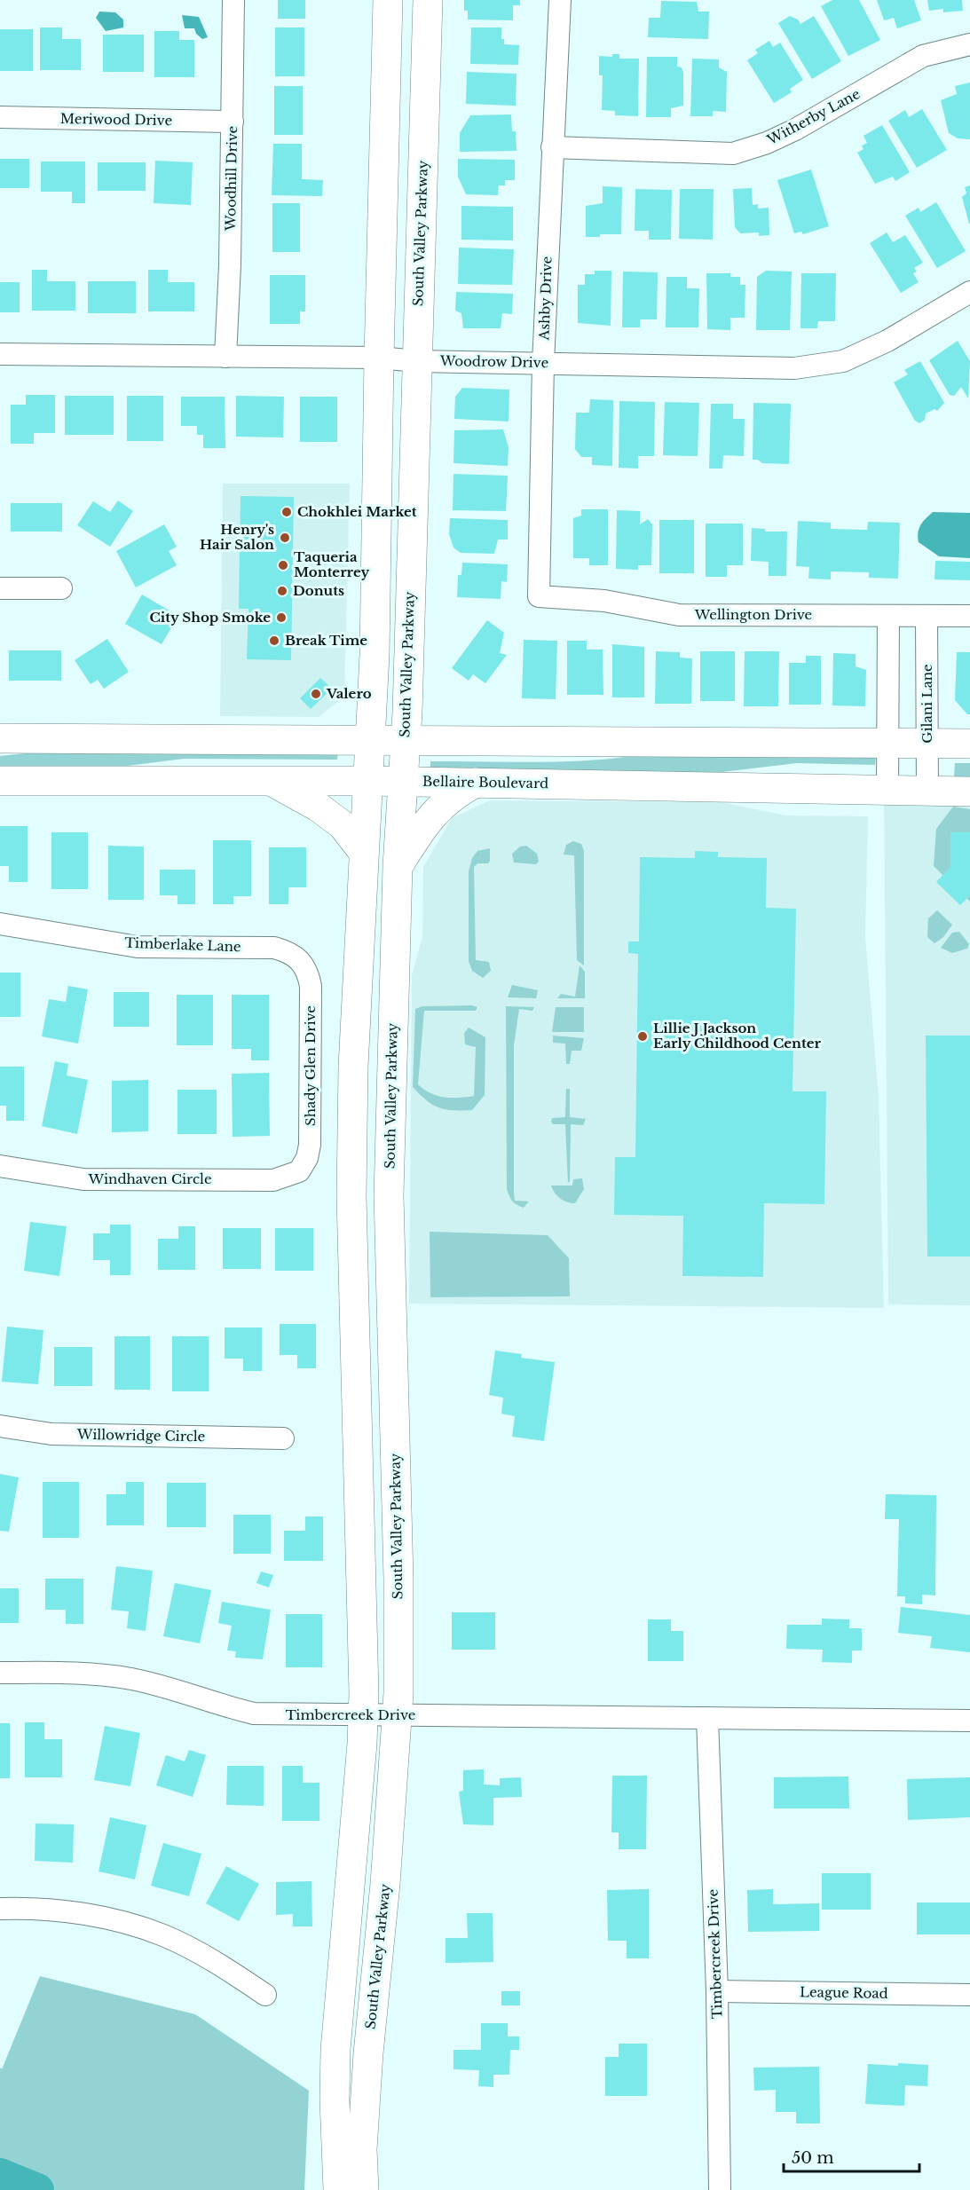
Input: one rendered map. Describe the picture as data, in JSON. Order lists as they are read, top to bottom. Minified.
{"streets":{"main road":["South Valley Parkway","Bellaire Boulevard"],"street":["Witherby Lane","Meriwood Drive","Woodhill Drive","Ashby Drive","Woodrow Drive","Wellington Drive","Gilani Lane","Timberlake Lane","Shady Glen Drive","Windhaven Circle","Willowridge Circle","Timbercreek Drive","League Road"]},"crossings":[["Witherby Lane","Ashby Drive"],["Meriwood Drive","Woodhill Drive"],["Woodhill Drive","Woodrow Drive"],["South Valley Parkway","Woodrow Drive"],["South Valley Parkway","Bellaire Boulevard"],["South Valley Parkway","Timbercreek Drive"],["Ashby Drive","Woodrow Drive"],["Ashby Drive","Wellington Drive"],["Wellington Drive","Gilani Lane"],["Gilani Lane","Bellaire Boulevard"],["Timberlake Lane","Shady Glen Drive"],["Shady Glen Drive","Windhaven Circle"],["Timbercreek Drive","League Road"]],"places":["Chokhlei Market","Henry's Hair Salon","Taqueria Monterrey","Donuts","City Shop Smoke","Break Time","Valero","Lillie J Jackson Early Childhood Center"],"scale_bar":"50 m"}
